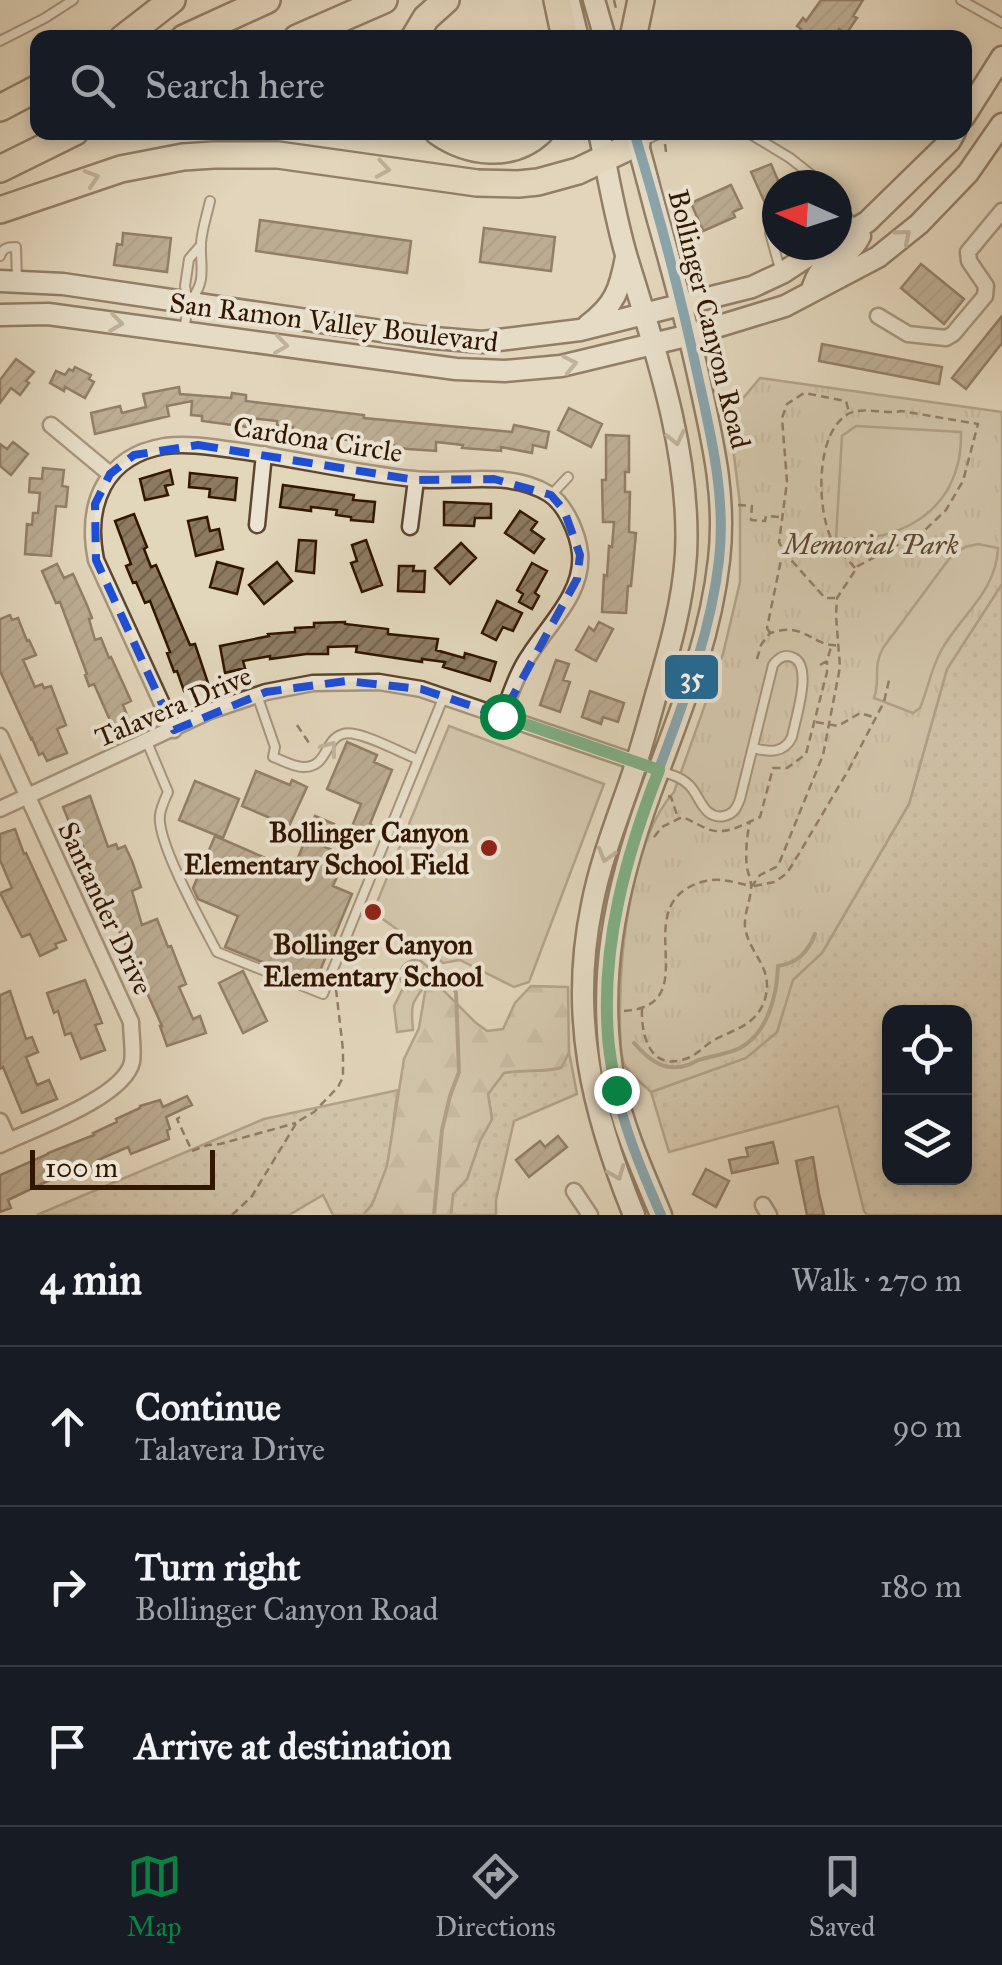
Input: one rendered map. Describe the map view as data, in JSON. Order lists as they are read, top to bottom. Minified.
{"streets":{"main road":["Bollinger Canyon Road","San Ramon Valley Boulevard"],"street":["Cardona Circle","Talavera Drive","Santander Drive"]},"crossings":[["Bollinger Canyon Road","San Ramon Valley Boulevard"],["Bollinger Canyon Road","Talavera Drive"],["Talavera Drive","Santander Drive"]],"parks":["Memorial Park"],"places":["Bollinger Canyon Elementary School Field","Bollinger Canyon Elementary School"],"lines":["transit line 35"],"scale_bar":"100 m","north":"left","page":{"search":"Search here","scale":"100 m","heading":["4 min","Walk · 270 m"],"list":[["Continue","Talavera Drive","90 m"],["Turn right","Bollinger Canyon Road","180 m"],"Arrive at destination"],"nav":["Map","Directions","Saved"]}}
